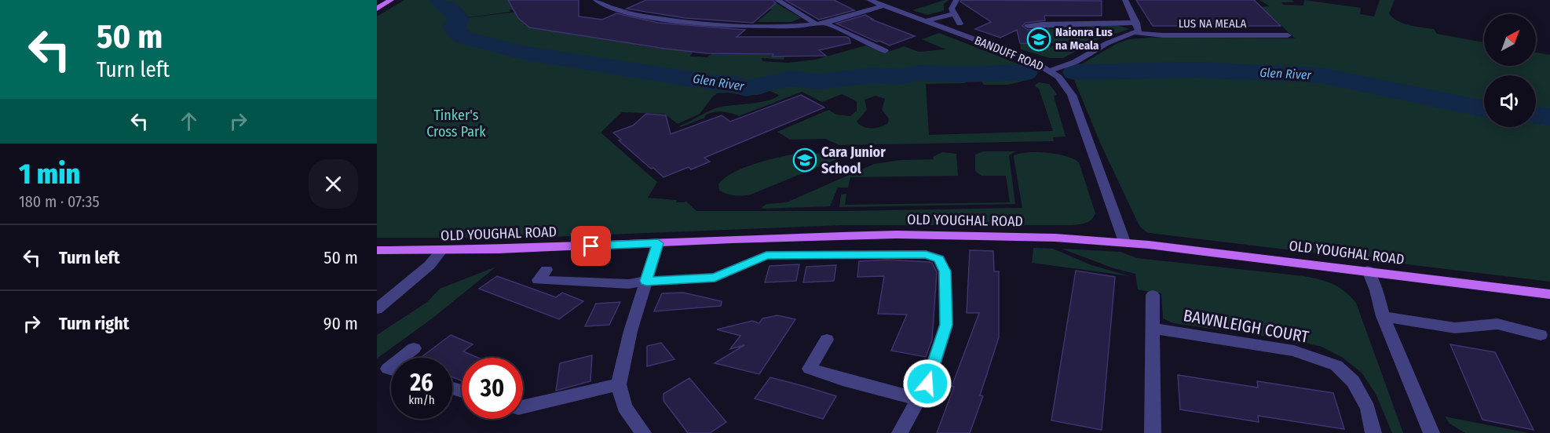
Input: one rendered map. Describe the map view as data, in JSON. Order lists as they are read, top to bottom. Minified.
{"streets":{"main road":["OLD YOUGHAL ROAD"],"street":["LUS NA MEALA","BANDUFF ROAD","BAWNLEIGH COURT"]},"crossings":[["LUS NA MEALA","BANDUFF ROAD"],["BANDUFF ROAD","OLD YOUGHAL ROAD"]],"water":["Glen River"],"parks":["Tinker's Cross Park"],"places":{"school or university":["Naionra Lus na Meala","Cara Junior School"]},"north":"top right","page":{"turn":["50 m","Turn left"],"heading":["1 min","180 m · 07:35"],"list":[{"name":"Turn left","value":"50 m"},{"name":"Turn right","value":"90 m"}],"speed":"26 km/h","limit":"30"}}
